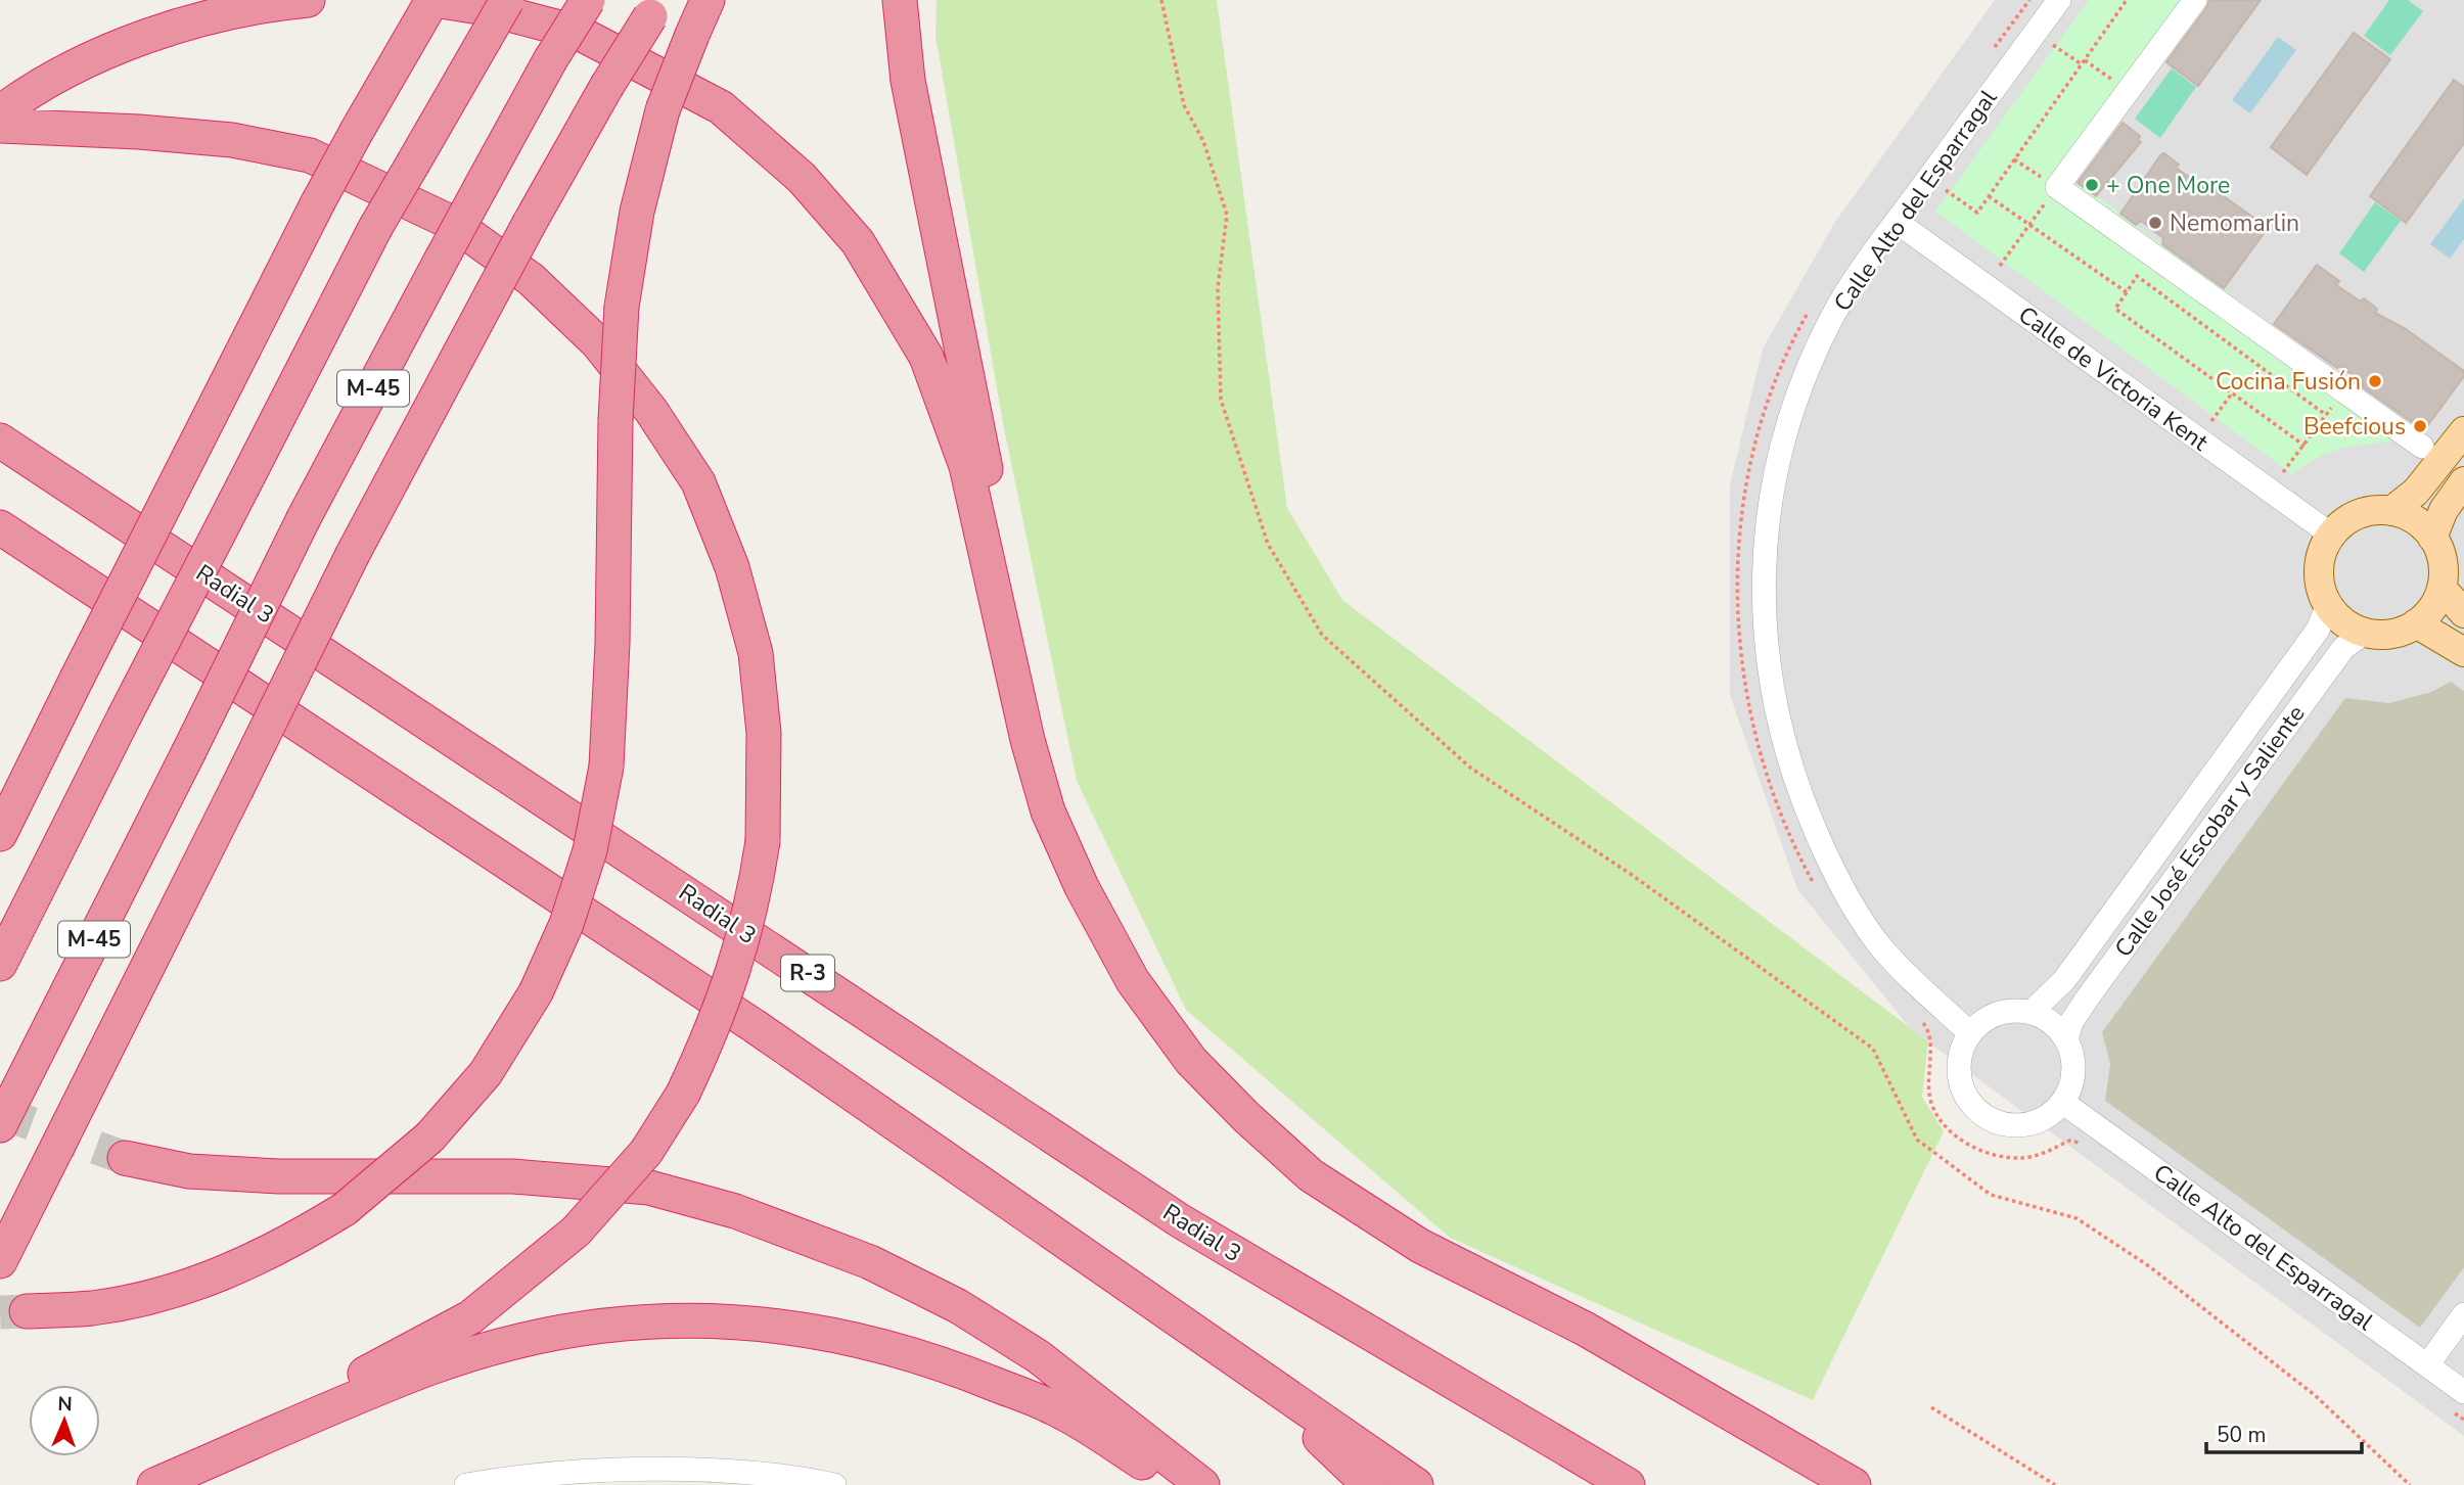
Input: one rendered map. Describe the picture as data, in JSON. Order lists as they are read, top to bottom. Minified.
{"streets":{"highway":["M-45","Radial 3","R-3"],"street":["Calle Alto del Esparragal","Calle de Victoria Kent","Calle José Escobar y Saliente"]},"crossings":[["Calle Alto del Esparragal","Calle de Victoria Kent"],["Calle Alto del Esparragal","Calle José Escobar y Saliente"],["Calle de Victoria Kent","Calle José Escobar y Saliente"]],"places":["+ One More","Nemomarlin","Cocina Fusión","Beefcious"],"scale_bar":"50 m","north":"top"}
